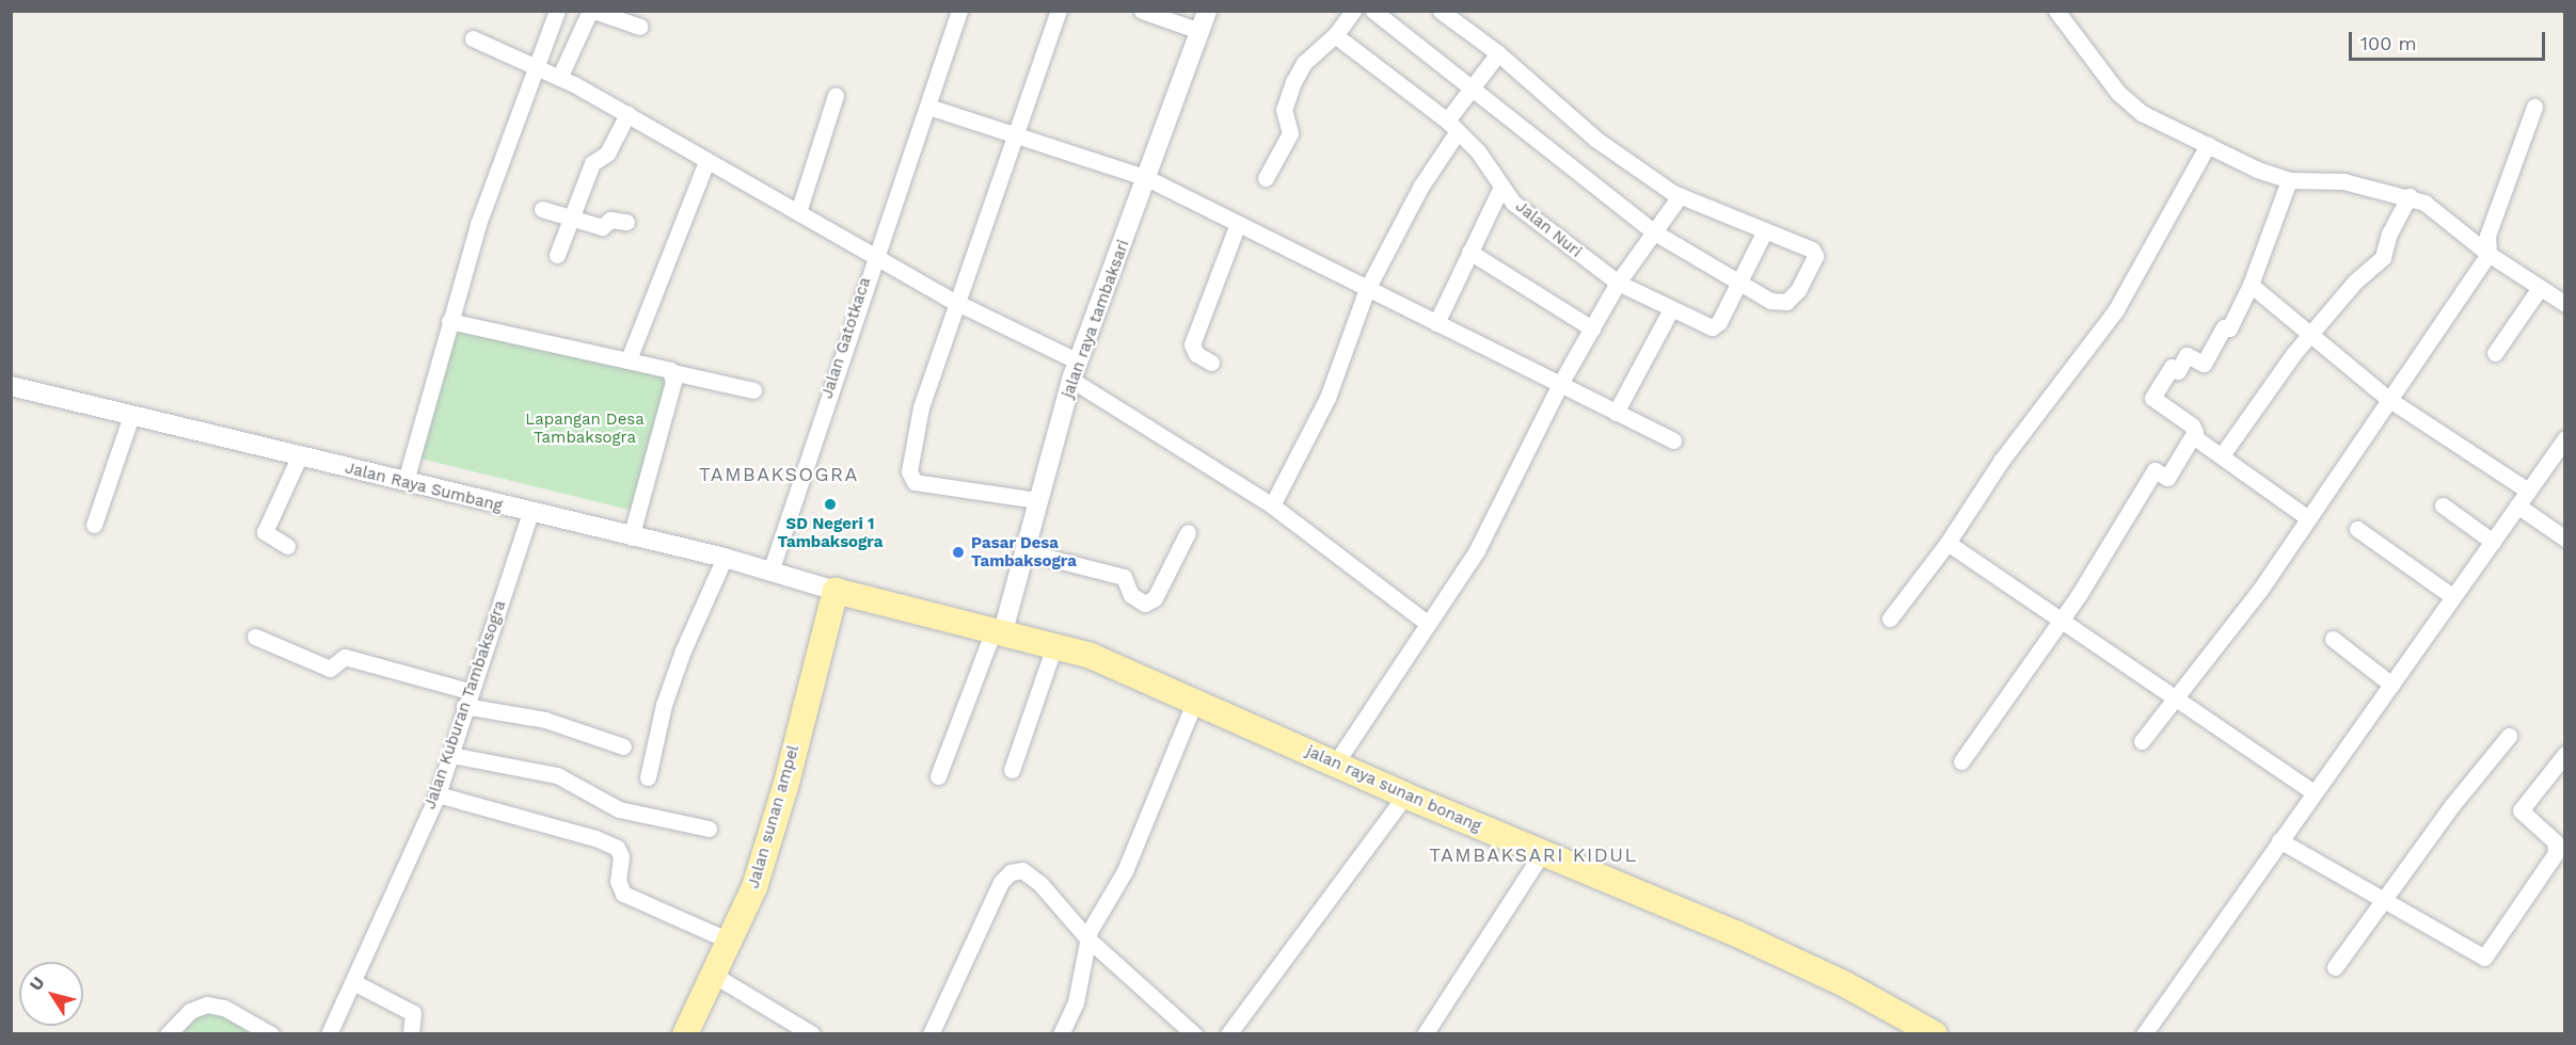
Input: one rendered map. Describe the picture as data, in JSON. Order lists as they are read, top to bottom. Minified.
{"streets":{"main road":["jalan raya sunan bonang","Jalan sunan ampel"],"street":["Jalan Nuri","jalan raya tambaksari","Jalan Gatotkaca","Jalan Raya Sumbang","Jalan Kuburan Tambaksogra"]},"crossings":[["jalan raya tambaksari","jalan raya sunan bonang"],["Jalan Gatotkaca","Jalan Raya Sumbang"],["Jalan Raya Sumbang","Jalan Kuburan Tambaksogra"],["Jalan Raya Sumbang","jalan raya sunan bonang"],["Jalan Raya Sumbang","Jalan sunan ampel"],["jalan raya sunan bonang","Jalan sunan ampel"]],"districts":["TAMBAKSOGRA","TAMBAKSARI KIDUL"],"parks":["Lapangan Desa Tambaksogra"],"places":["SD Negeri 1 Tambaksogra","Pasar Desa Tambaksogra"],"scale_bar":"100 m","north":"top left"}
